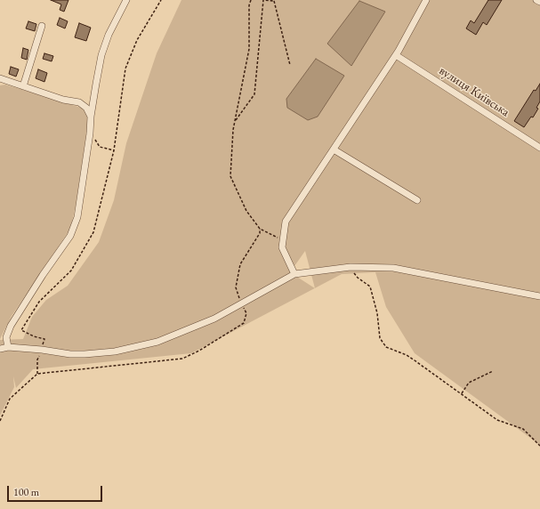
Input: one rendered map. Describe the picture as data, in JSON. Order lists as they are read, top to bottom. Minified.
{"streets":{"street":["вулиця Київська"]},"scale_bar":"100 m"}
